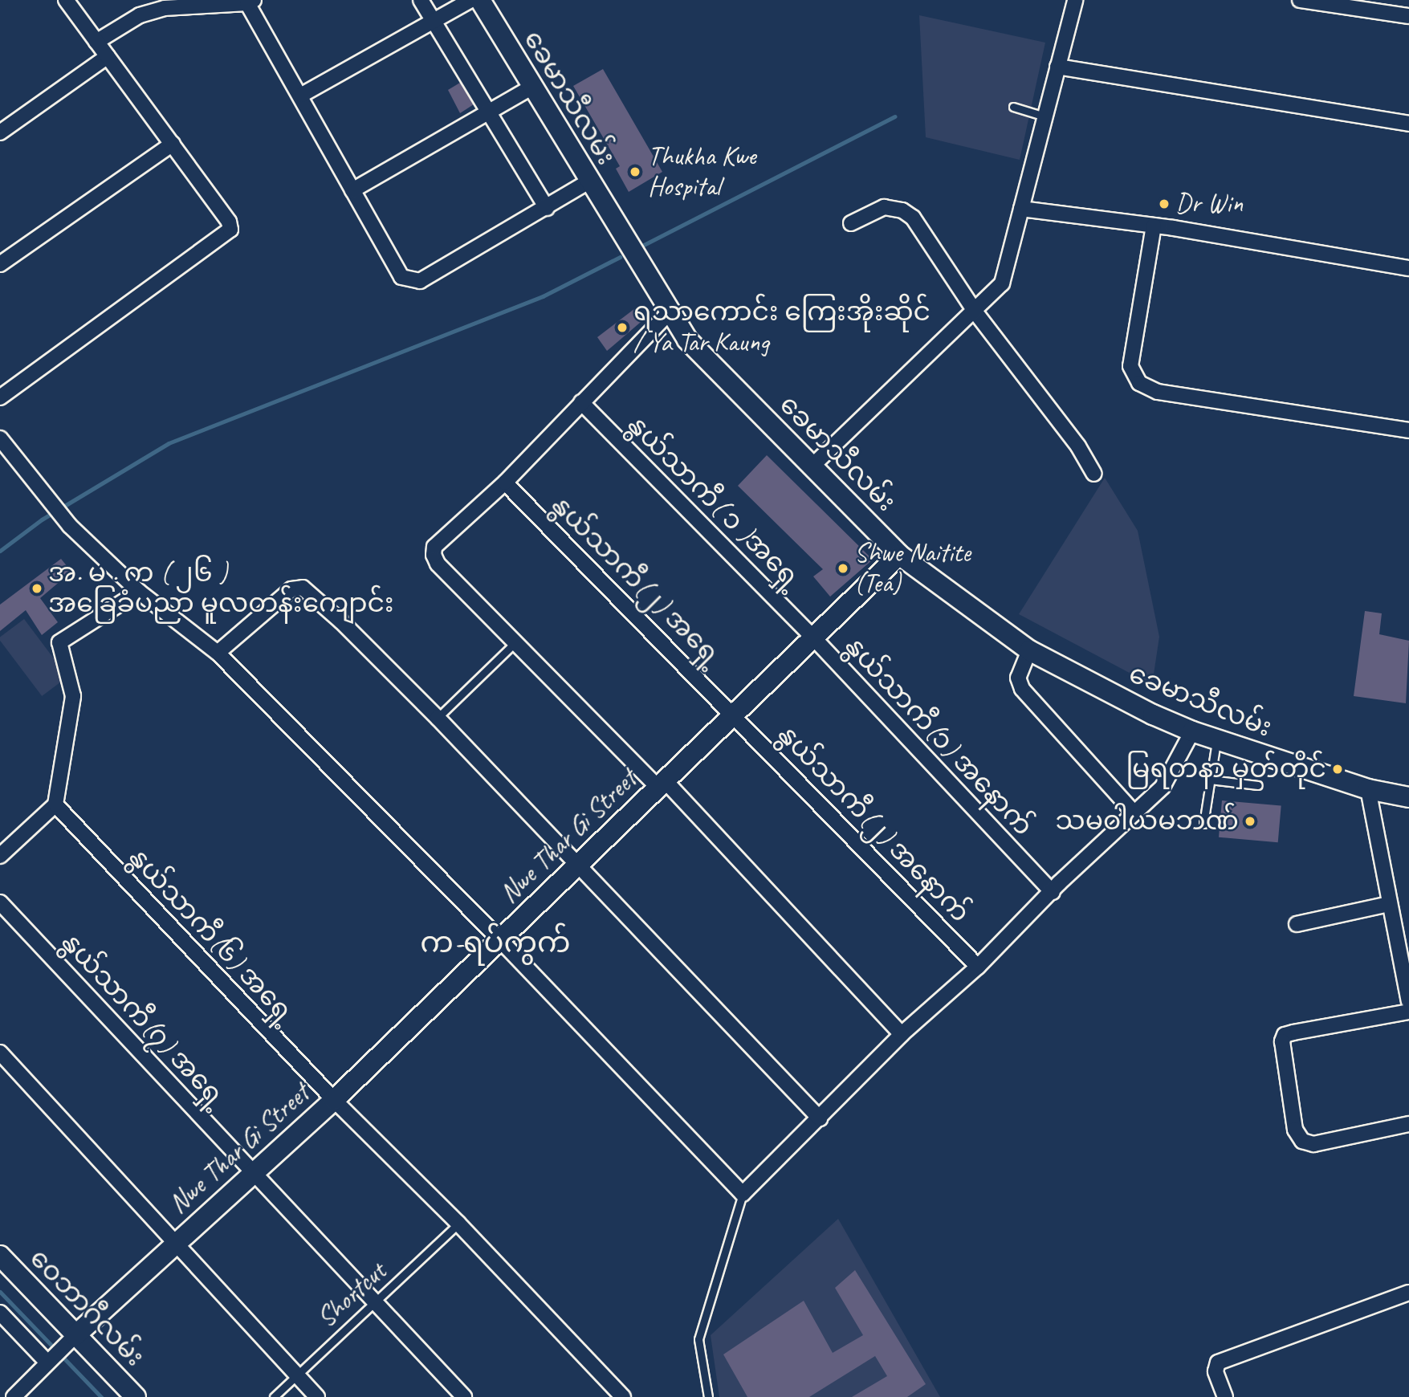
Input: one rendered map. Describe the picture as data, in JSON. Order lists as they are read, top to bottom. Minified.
{"streets":{"street":["ခေမာသီလမ်း","နွယ်သာကီ( ၁ )အရှေ့","နွယ်သာကီ(၂) အရှေ့","နွယ်သာကီ(၁) အနောက်","နွယ်သာကီ(၂) အနောက်","Nwe Thar Gi Street","နွယ်သာကီ(၆) အရှေ့","နွယ်သာကီ(၇) အရှေ့","ဝေဘာဂီလမ်း"],"lane":["Shortcut"]},"crossings":[["ခေမာသီလမ်း","Nwe Thar Gi Street"],["နွယ်သာကီ( ၁ )အရှေ့","နွယ်သာကီ(၁) အနောက်"],["နွယ်သာကီ( ၁ )အရှေ့","Nwe Thar Gi Street"],["နွယ်သာကီ(၂) အရှေ့","နွယ်သာကီ(၂) အနောက်"],["နွယ်သာကီ(၂) အရှေ့","Nwe Thar Gi Street"],["နွယ်သာကီ(၁) အနောက်","Nwe Thar Gi Street"],["နွယ်သာကီ(၂) အနောက်","Nwe Thar Gi Street"],["Nwe Thar Gi Street","နွယ်သာကီ(၆) အရှေ့"],["Nwe Thar Gi Street","နွယ်သာကီ(၇) အရှေ့"],["Nwe Thar Gi Street","ဝေဘာဂီလမ်း"],["နွယ်သာကီ(၆) အရှေ့","Shortcut"],["နွယ်သာကီ(၇) အရှေ့","Shortcut"]],"districts":["က-ရပ်ကွက်"],"places":["Thukha Kwe Hospital","Dr Win","ရသာကောင်း ကြေးအိုးဆိုင် / Ya Tar Kaung","Shwe Naitite (Tea)","အ. မ . က ( ၂၆ ) အခြေခံပညာ မူလတန်းကျောင်း","မြရတနာ မှတ်တိုင်","သမဝါယမဘဏ်"]}
